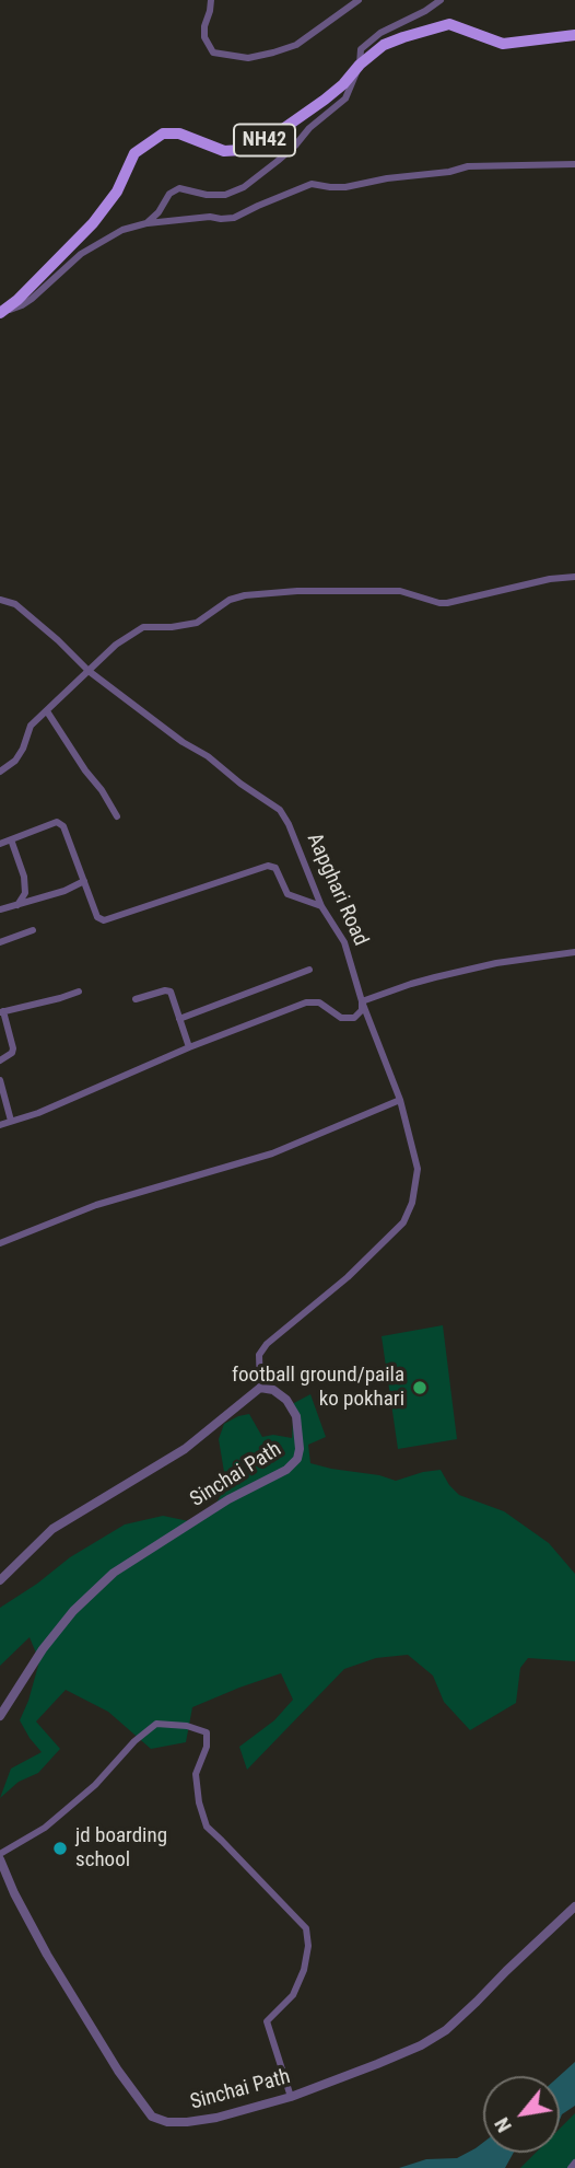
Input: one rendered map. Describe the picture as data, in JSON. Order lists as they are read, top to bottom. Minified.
{"streets":{"main road":["NH42"],"street":["Aapghari Road","Sinchai Path"]},"crossings":[["Aapghari Road","Sinchai Path"]],"places":["football ground/paila ko pokhari","jd boarding school"],"north":"bottom left"}
